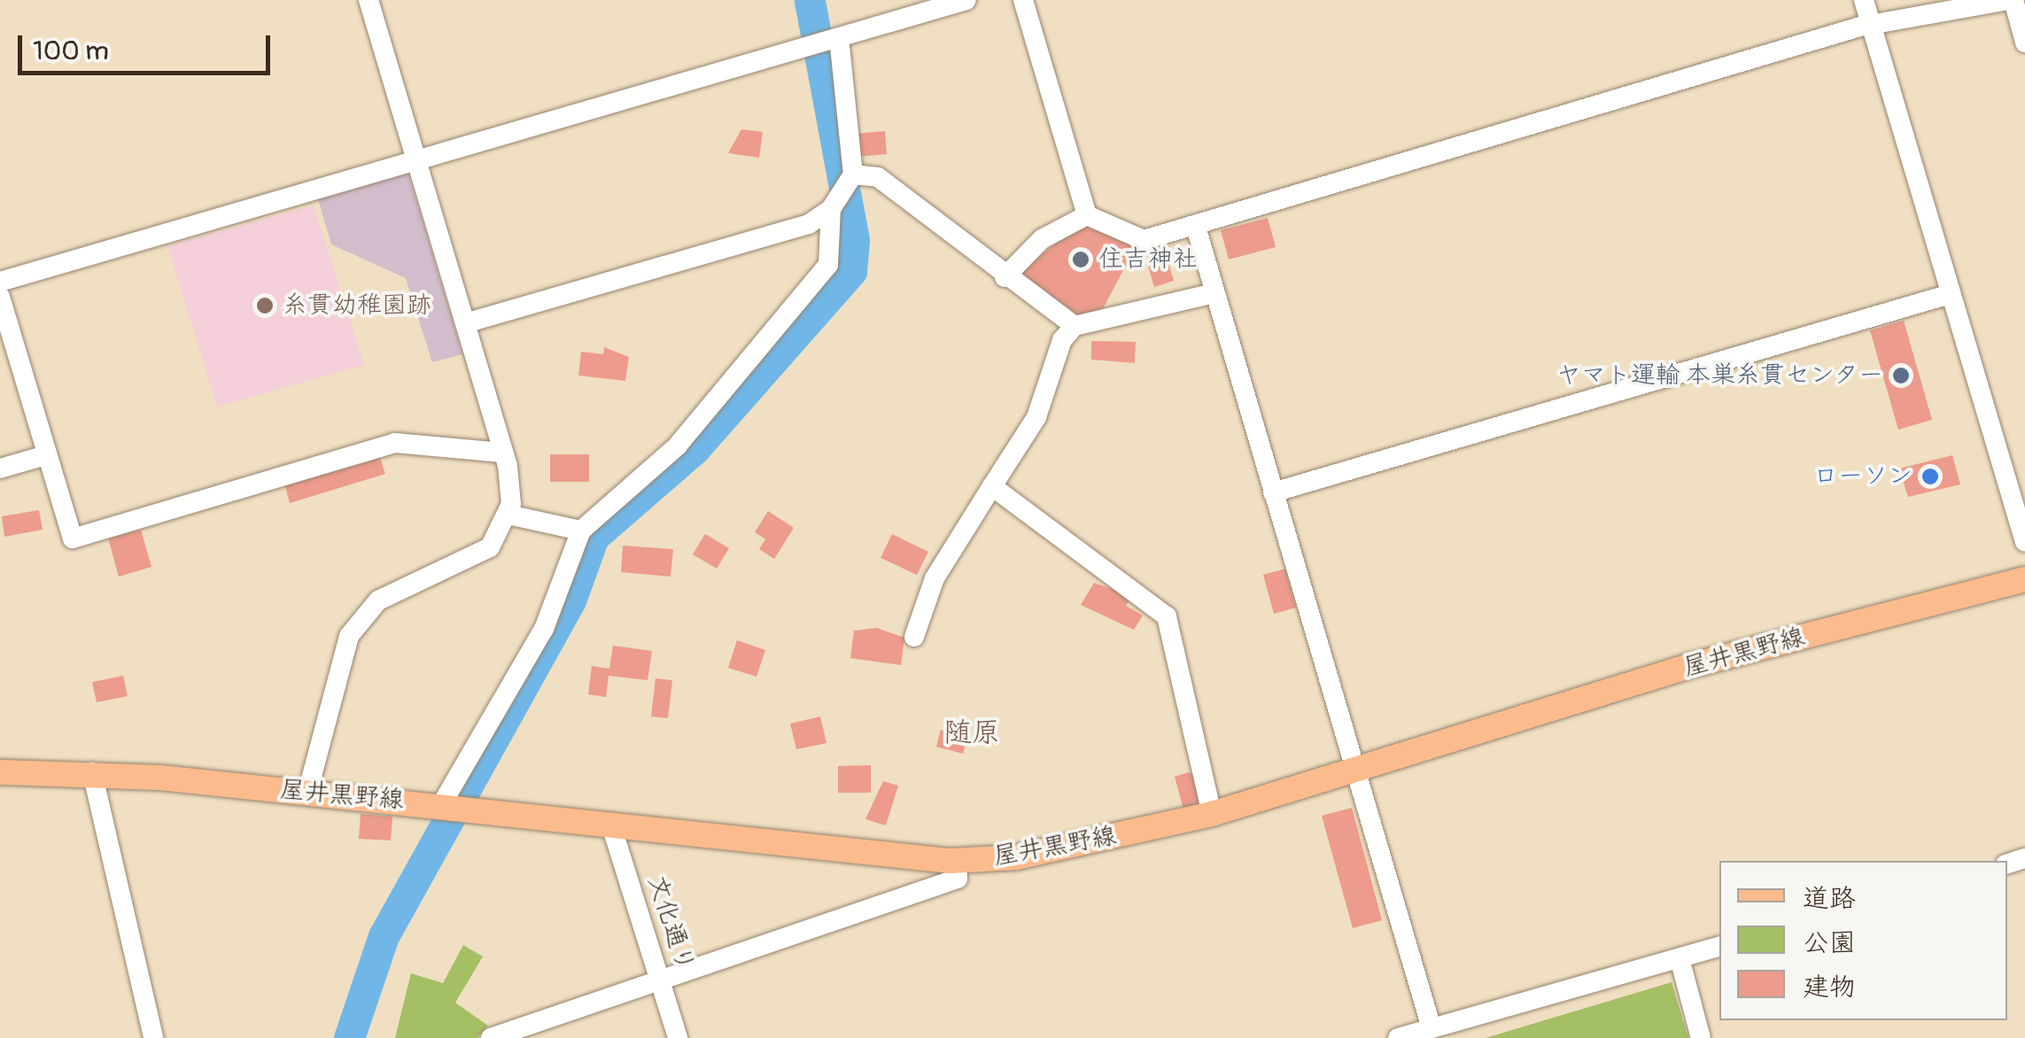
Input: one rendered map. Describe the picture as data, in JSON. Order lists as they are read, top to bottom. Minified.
{"streets":{"main road":["屋井黒野線"],"street":["文化通り"]},"crossings":[["屋井黒野線","文化通り"]],"districts":["随原"],"places":["住吉神社","糸貫幼稚園跡","ヤマト運輸 本巣糸貫センター","ローソン"],"legend":["道路","公園","建物"],"scale_bar":"100 m"}
